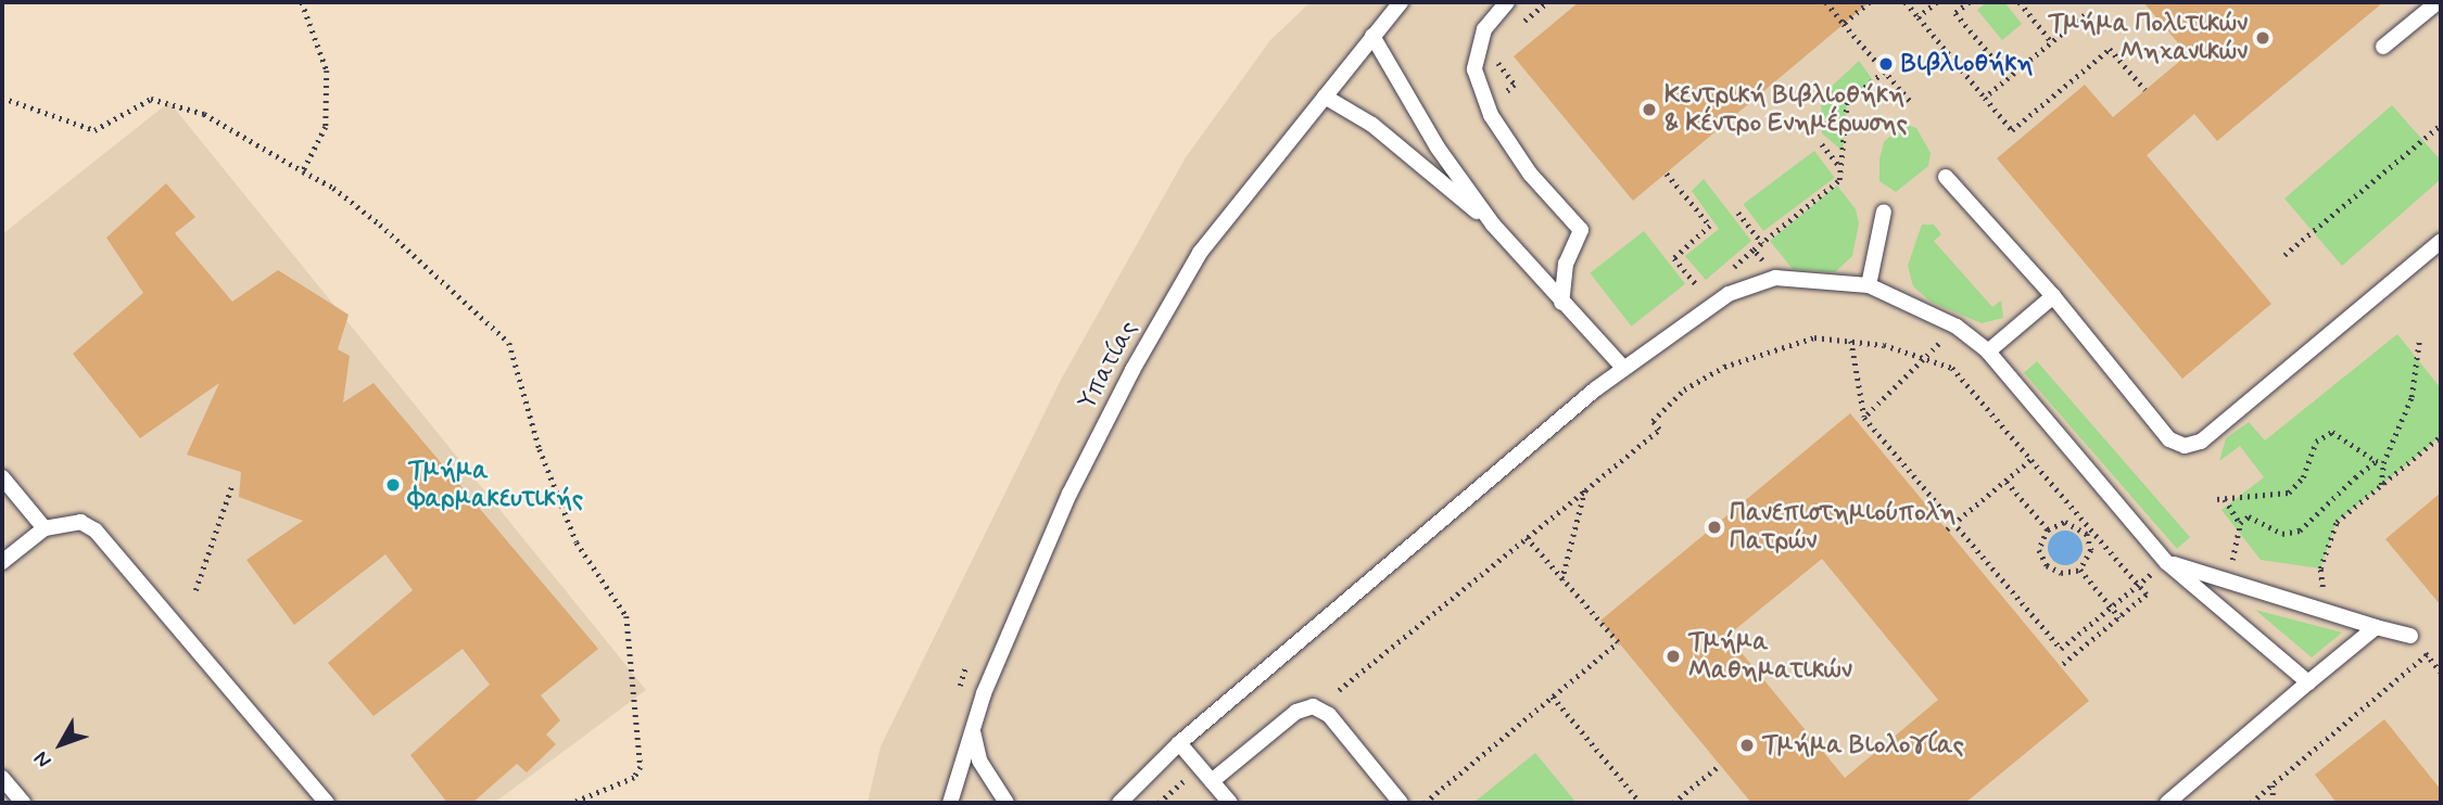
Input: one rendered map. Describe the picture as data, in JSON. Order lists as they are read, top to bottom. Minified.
{"streets":{"lane":["Υπατίας"]},"places":["Τμήμα Πολιτικών Μηχανικών","Βιβλιοθήκη","Κεντρική Βιβλιοθήκη & Κέντρο Ενημέρωσης","Τμήμα Φαρμακευτικής","Πανεπιστημιούπολη Πατρών","Τμήμα Μαθηματικών","Τμήμα Βιολογίας"],"north":"bottom left"}
